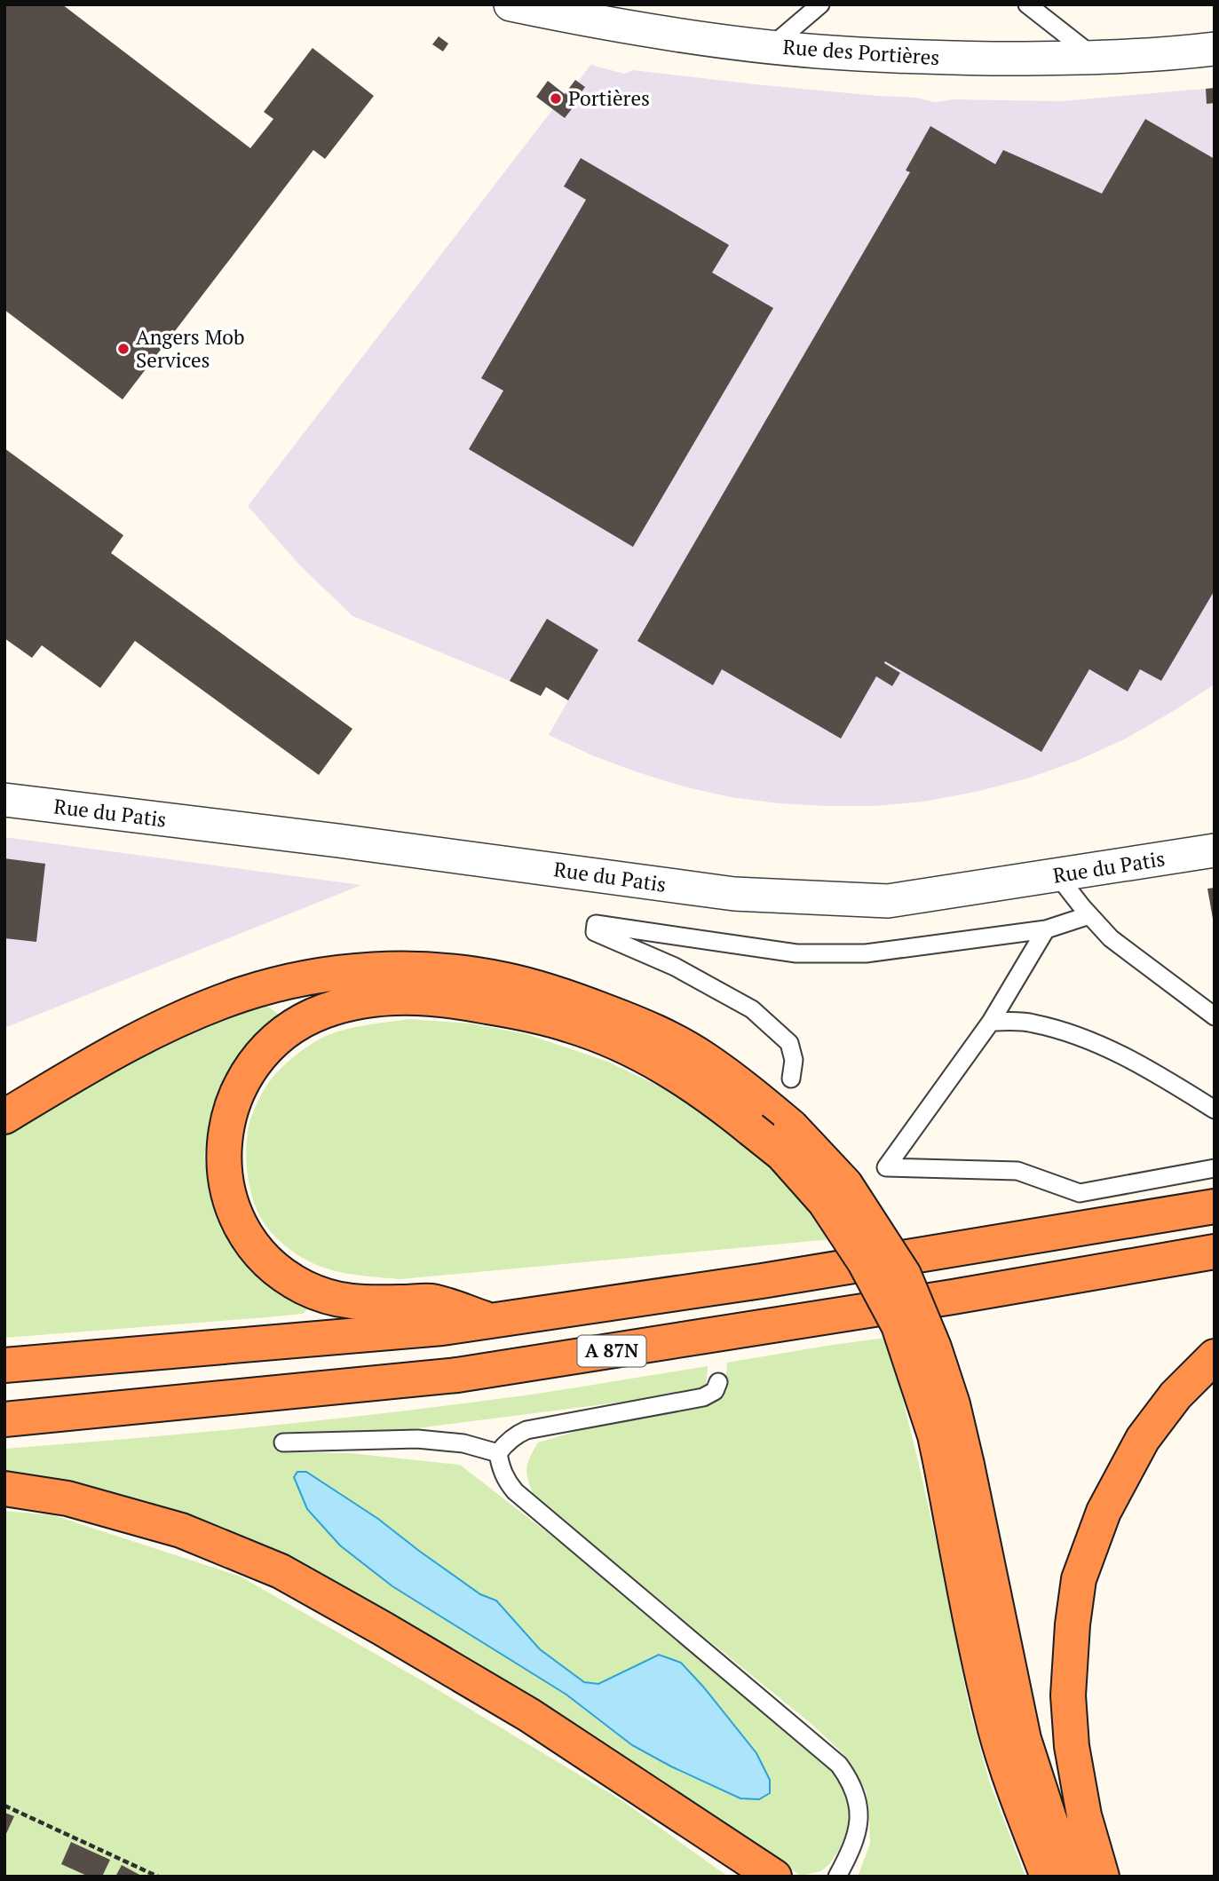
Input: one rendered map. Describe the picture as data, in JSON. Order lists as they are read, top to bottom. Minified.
{"streets":{"highway":["A 87N"],"street":["Rue des Portières","Rue du Patis"]},"places":["Portières","Angers Mob Services"]}
